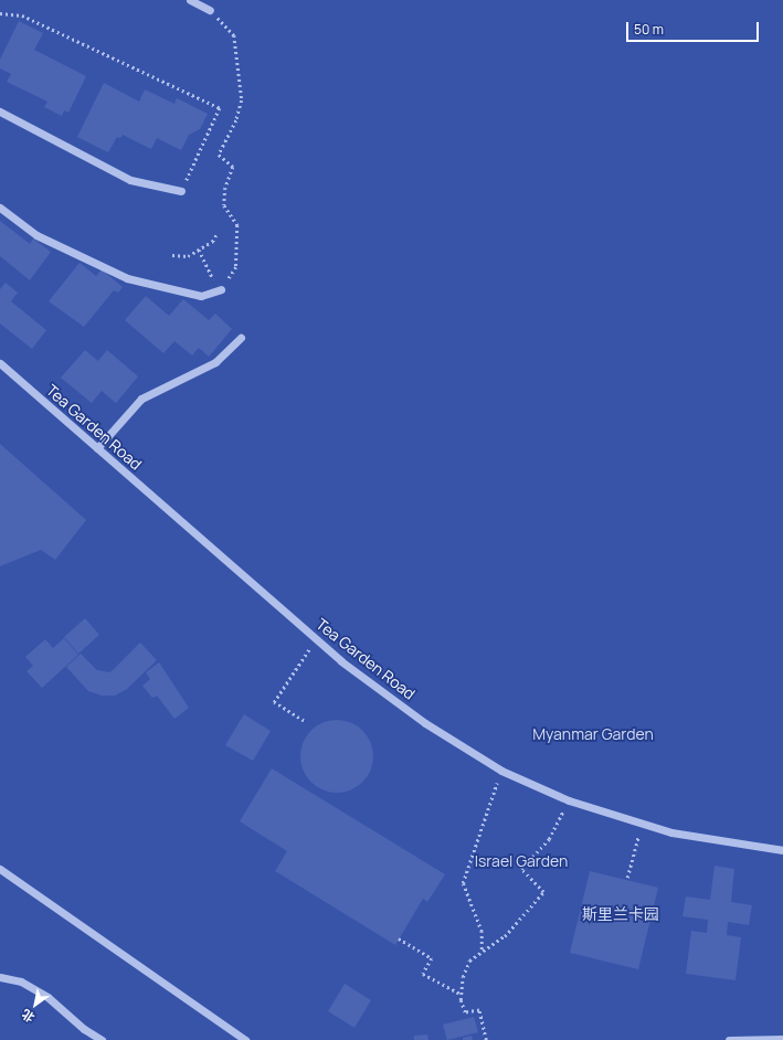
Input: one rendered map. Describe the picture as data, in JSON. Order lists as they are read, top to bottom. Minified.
{"streets":{"lane":["Tea Garden Road"]},"parks":["Myanmar Garden","Israel Garden","斯里兰卡园"],"scale_bar":"50 m","north":"bottom left"}
